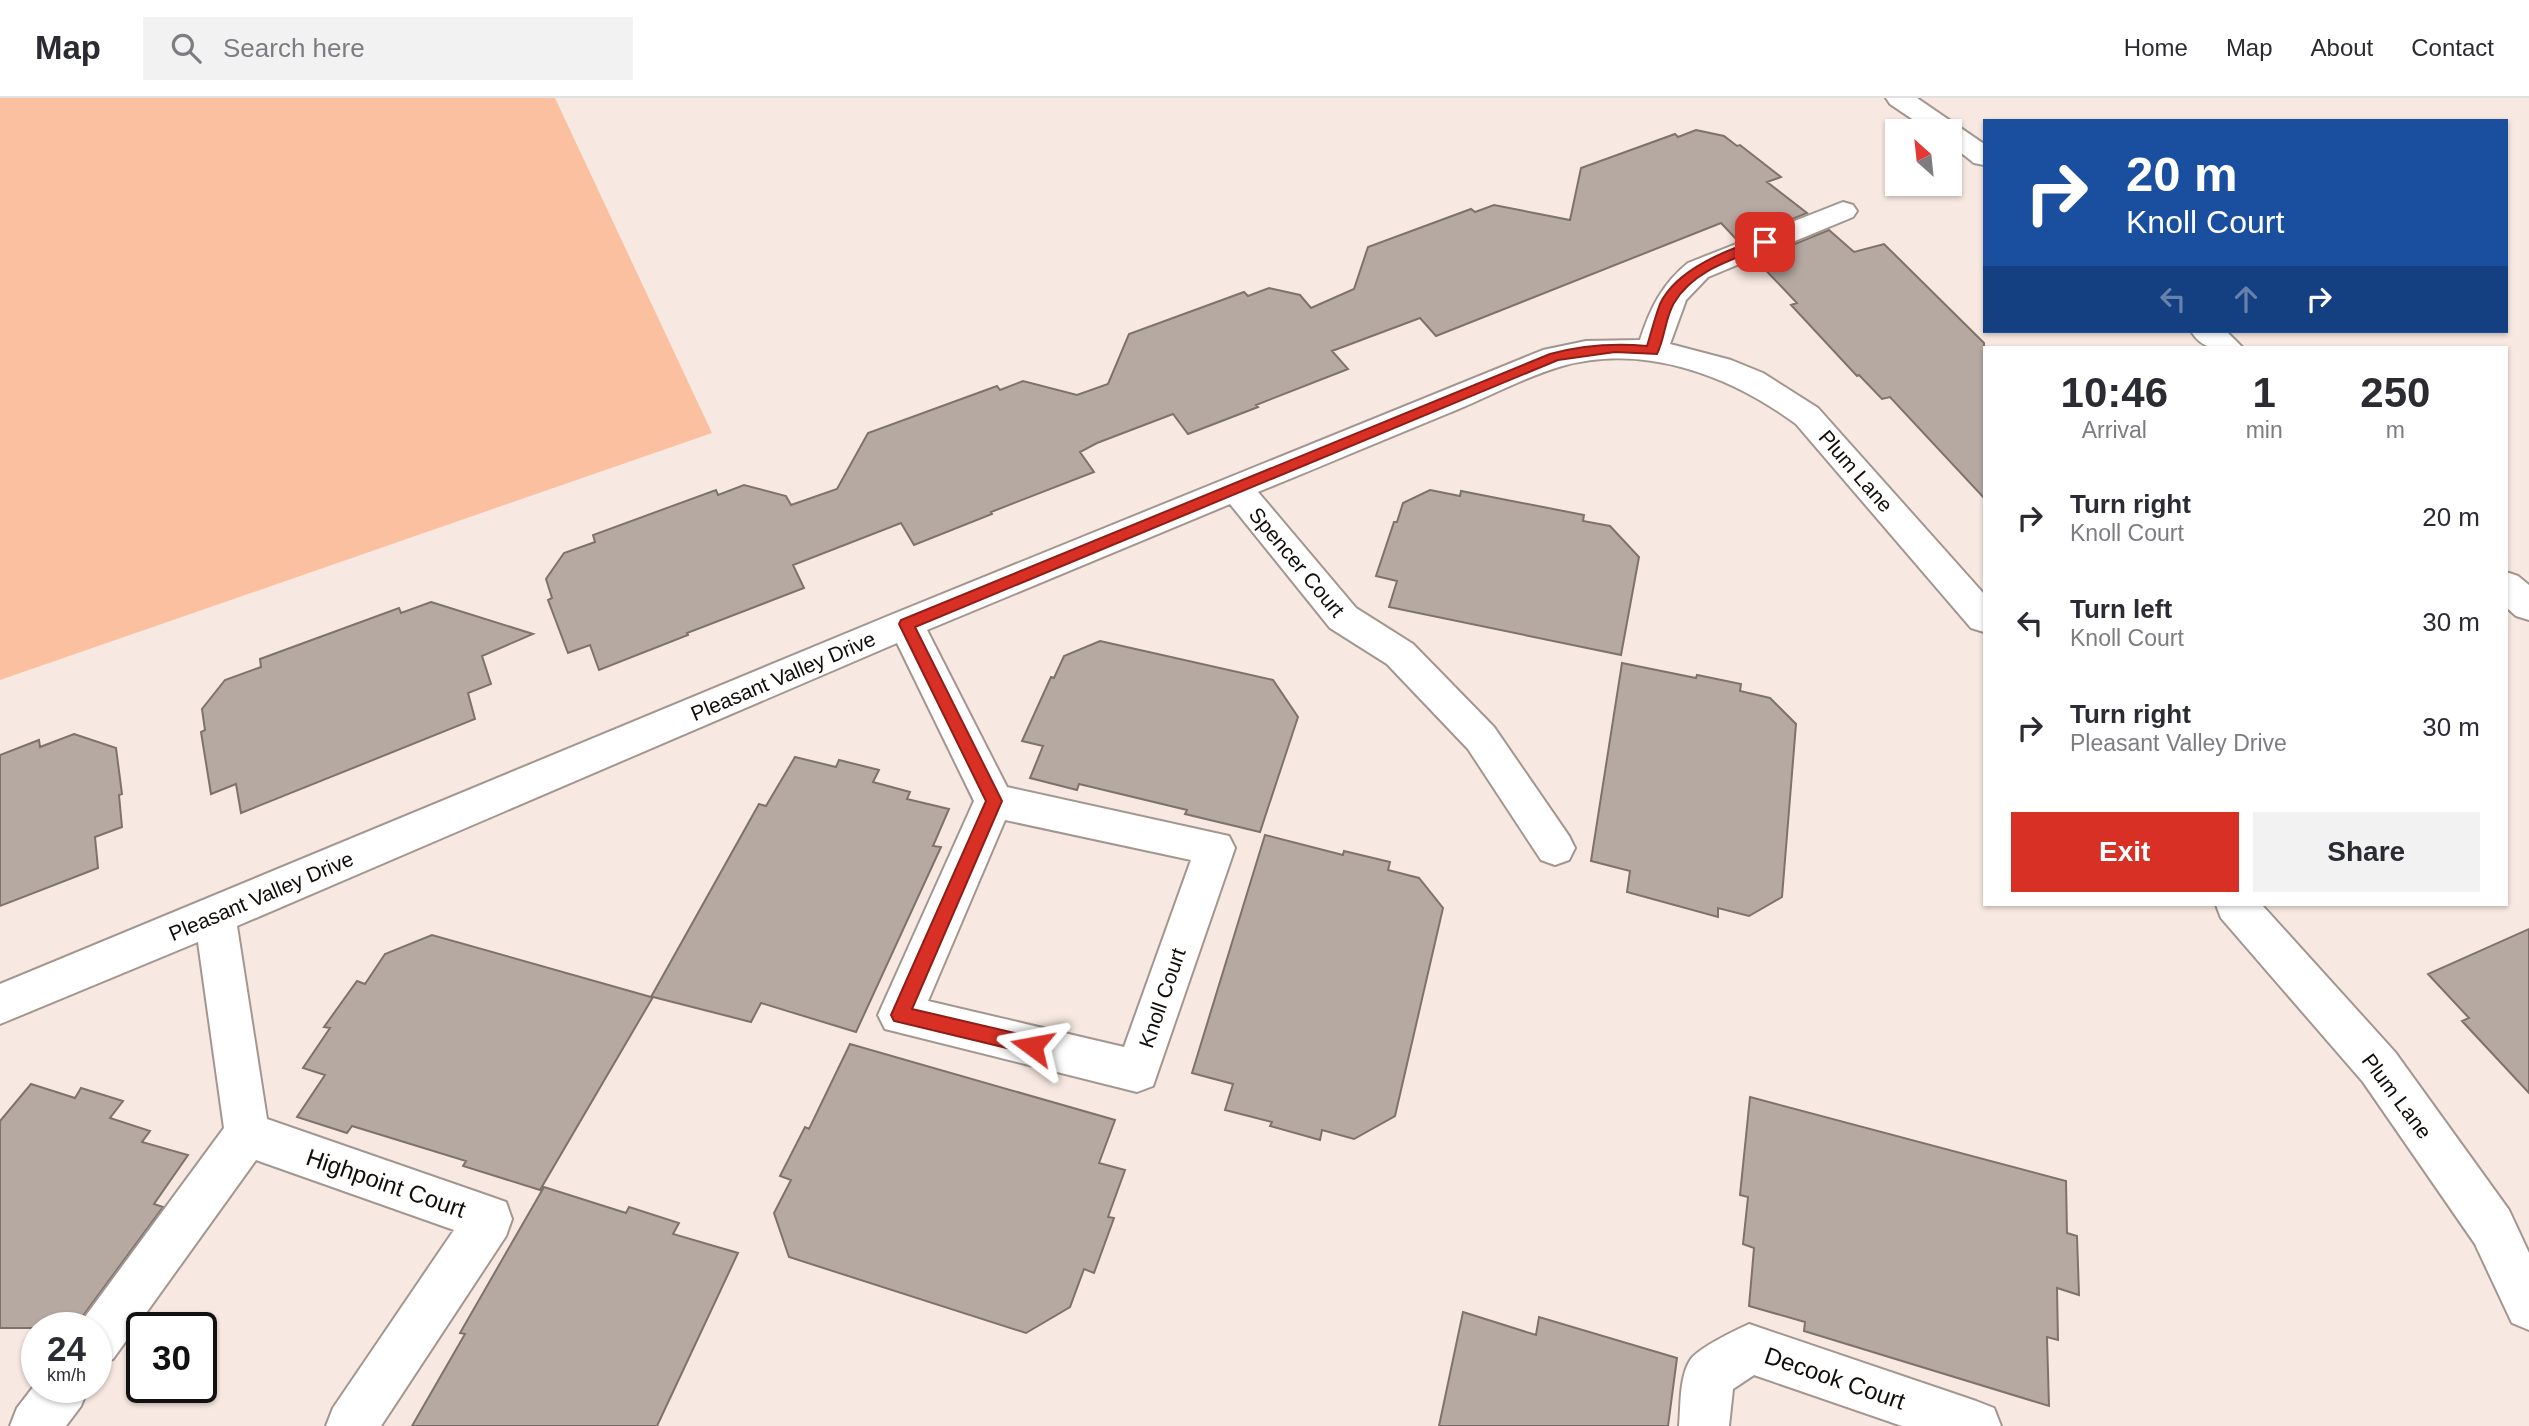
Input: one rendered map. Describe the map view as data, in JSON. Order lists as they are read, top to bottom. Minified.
{"streets":{"street":["Plum Lane","Spencer Court","Pleasant Valley Drive","Knoll Court","Highpoint Court","Decook Court"]},"crossings":[["Plum Lane","Pleasant Valley Drive"],["Spencer Court","Pleasant Valley Drive"]],"north":"top left","page":{"header":"Map","search":"Search here","nav":["Home","Map","About","Contact"],"turn":["20 m","Knoll Court"],"eta":["10:46","Arrival","1","min","250","m"],"list":[{"name":"Turn right","note":"Knoll Court","value":"20 m"},{"name":"Turn left","note":"Knoll Court","value":"30 m"},{"name":"Turn right","note":"Pleasant Valley Drive","value":"30 m"}],"buttons":["Exit","Share"],"speed":"24 km/h","limit":"30"}}
